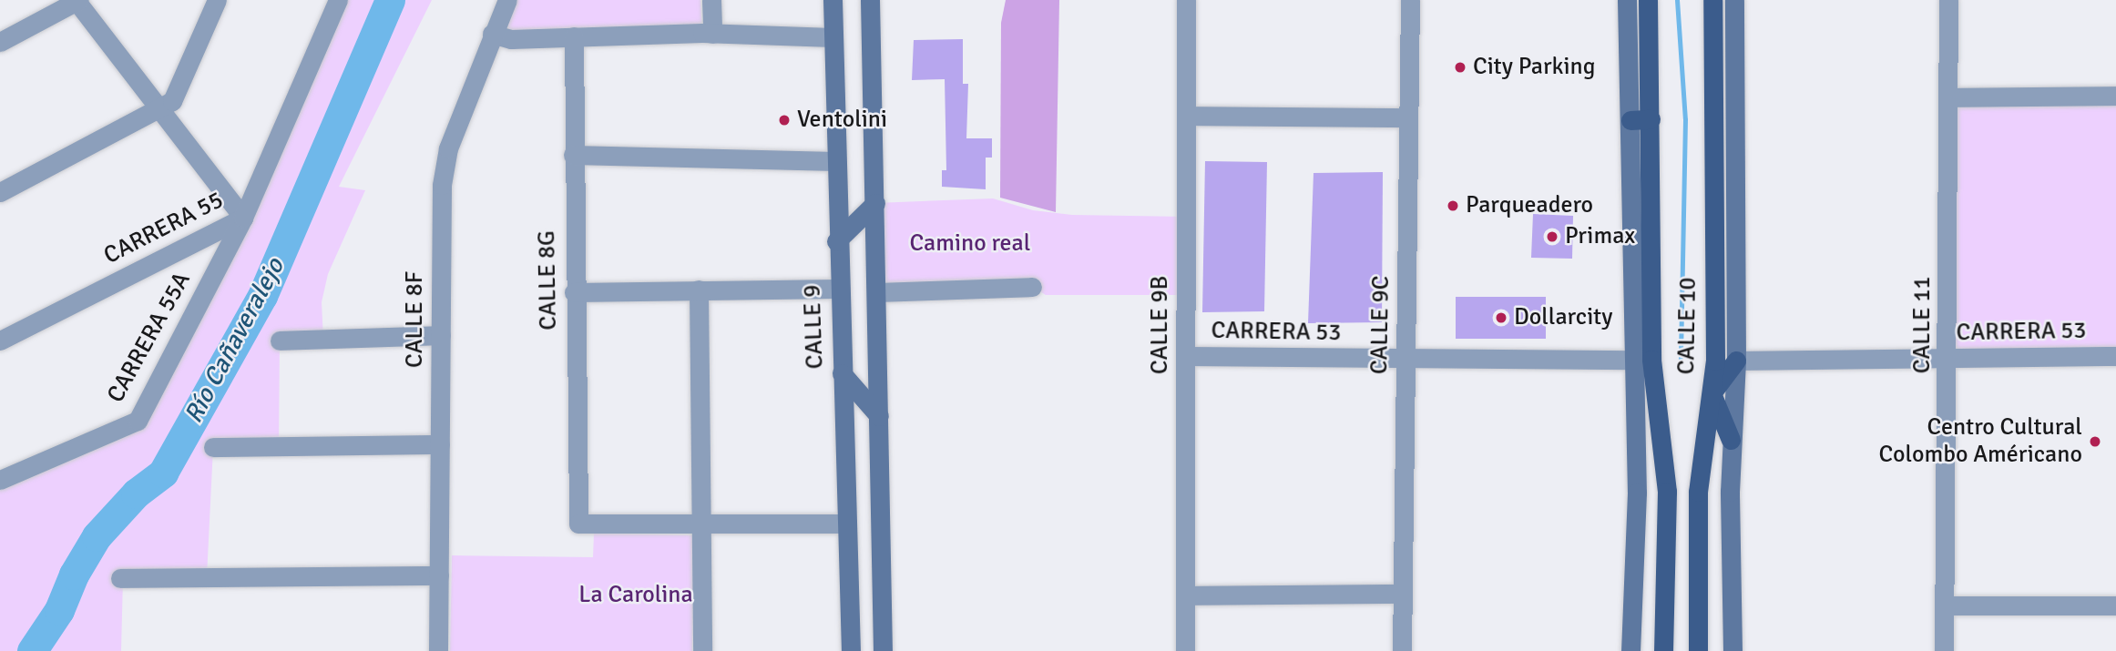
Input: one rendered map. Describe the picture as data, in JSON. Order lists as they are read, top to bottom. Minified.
{"streets":{"main road":["CALLE 10","CALLE 9"],"street":["CARRERA 55","CALLE 8G","CALLE 8F","CALLE 9B","CALLE 9C","CALLE 11","CARRERA 53","CARRERA 55A"]},"crossings":[["CARRERA 55","CARRERA 55A"],["CALLE 9B","CARRERA 53"],["CALLE 9C","CARRERA 53"],["CALLE 11","CARRERA 53"],["CALLE 10","CARRERA 53"]],"water":["Río Cañaveralejo"],"parks":["Camino real","La Carolina"],"places":["City Parking","Ventolini","Parqueadero","Primax","Dollarcity","Centro Cultural Colombo Américano"]}
